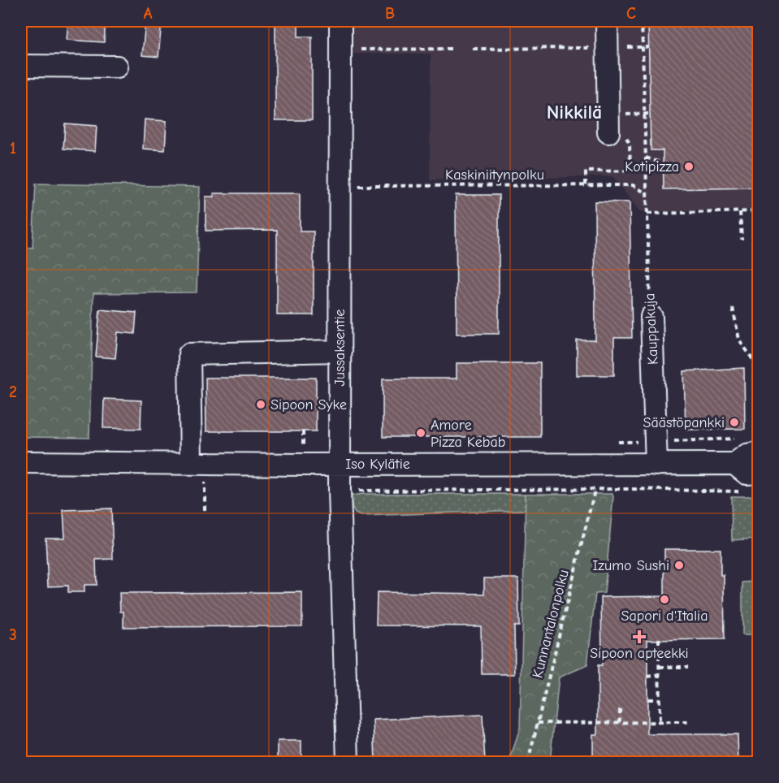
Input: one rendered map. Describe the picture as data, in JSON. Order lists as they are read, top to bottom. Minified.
{"streets":{"street":["Kauppakuja","Jussaksentie","Iso Kylätie"],"path":["Kaskiniitynpolku","Kunnantalonpolku"]},"crossings":[["Kaskiniitynpolku","Kauppakuja"],["Kaskiniitynpolku","Jussaksentie"],["Kauppakuja","Iso Kylätie"],["Jussaksentie","Iso Kylätie"]],"districts":["Nikkilä"],"places":{"other":["Kotipizza","Sipoon Syke","Säästöpankki","Amore Pizza Kebab","Izumo Sushi","Sapori d'Italia"],"health":["Sipoon apteekki"]},"grid":{"columns":["A","B","C"],"rows":["1","2","3"]}}
